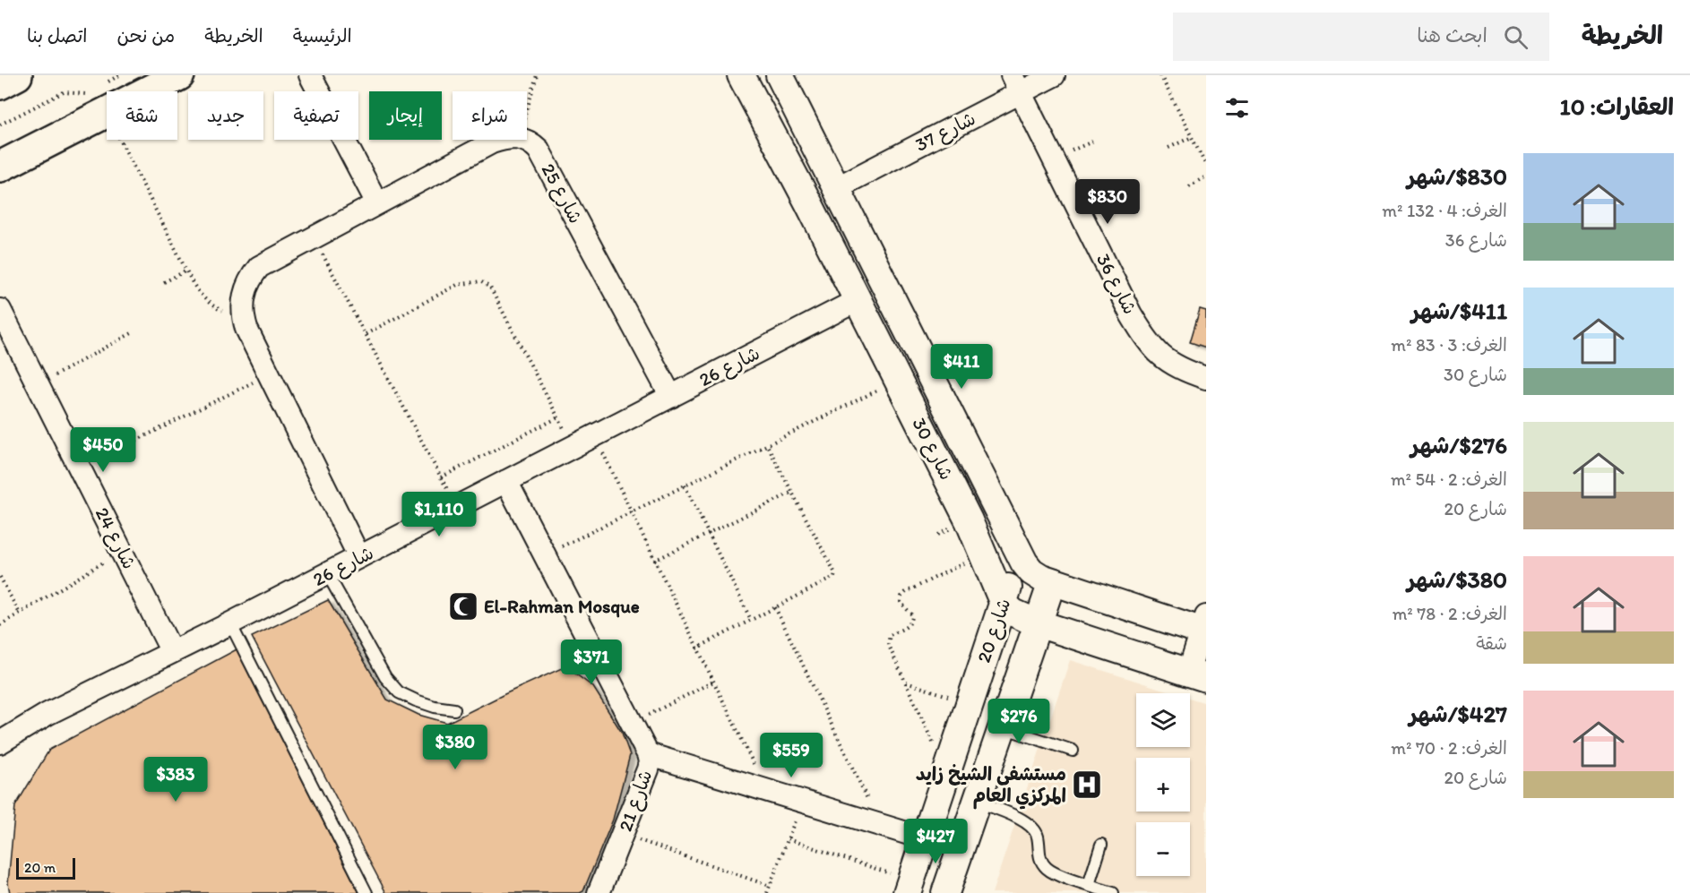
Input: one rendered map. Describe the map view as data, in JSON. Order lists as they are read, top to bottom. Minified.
{"streets":{"street":["شارع 37","شارع 25","شارع 36","شارع 26","شارع 30","شارع 24","شارع 20","شارع 21"]},"crossings":[["شارع 37","شارع 36"],["شارع 37","شارع 30"],["شارع 25","شارع 26"],["شارع 26","شارع 30"],["شارع 26","شارع 24"],["شارع 26","شارع 21"],["شارع 30","شارع 20"]],"places":{"mosque":["El-Rahman Mosque"],"hospital":["مستشفى الشيخ زايد المركزي العام"]},"scale_bar":"20 m","page":{"header":"الخريطة","search":"ابحث هنا","nav":["الرئيسية","الخريطة","من نحن","اتصل بنا"],"heading":"العقارات: 10","chip":["شراء","إيجار","تصفية","جديد","شقة"],"list":[{"name":"$830/شهر","note":"الغرف: 4 · 132 m² · شارع 36"},{"name":"$411/شهر","note":"الغرف: 3 · 83 m² · شارع 30"},{"name":"$276/شهر","note":"الغرف: 2 · 54 m² · شارع 20"},{"name":"$380/شهر","note":"الغرف: 2 · 78 m² · شقة"},{"name":"$427/شهر","note":"الغرف: 2 · 70 m² · شارع 20"}],"price":["$830","$411","$450","$1,110","$371","$276","$380","$559","$383","$427"],"map_buttons":["+","−"],"scale":"20 m"}}
